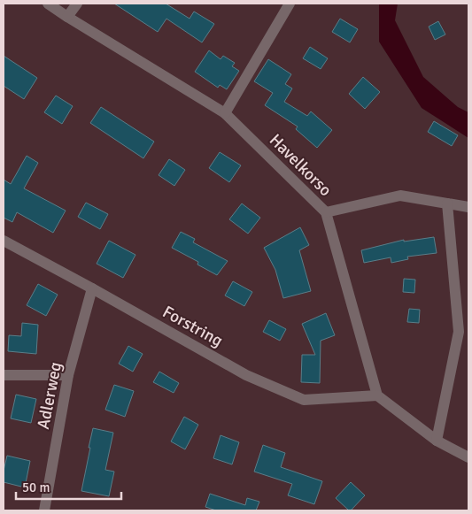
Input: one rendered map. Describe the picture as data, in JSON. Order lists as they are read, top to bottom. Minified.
{"streets":{"street":["Havelkorso","Forstring","Adlerweg"]},"crossings":[["Havelkorso","Forstring"],["Forstring","Adlerweg"]],"scale_bar":"50 m"}
